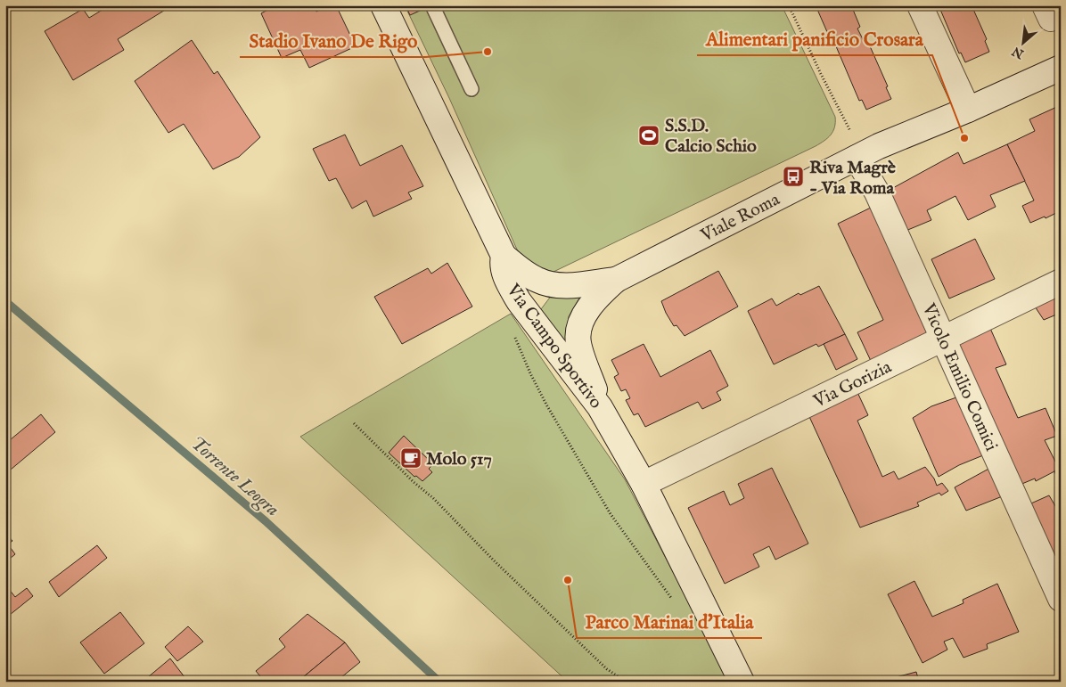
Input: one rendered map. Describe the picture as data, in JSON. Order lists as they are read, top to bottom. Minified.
{"streets":{"street":["Viale Roma","Via Campo Sportivo","Vicolo Emilio Comici","Via Gorizia"]},"crossings":[["Viale Roma","Vicolo Emilio Comici"],["Via Campo Sportivo","Via Gorizia"],["Vicolo Emilio Comici","Via Gorizia"]],"water":["Torrente Leogra"],"places":{"other":["Stadio Ivano De Rigo","Alimentari panificio Crosara","Parco Marinai d'Italia"],"sports":["S.S.D. Calcio Schio"],"bus stop":["Riva Magrè - Via Roma"],"cafe":["Molo 517"]},"north":"bottom left"}
